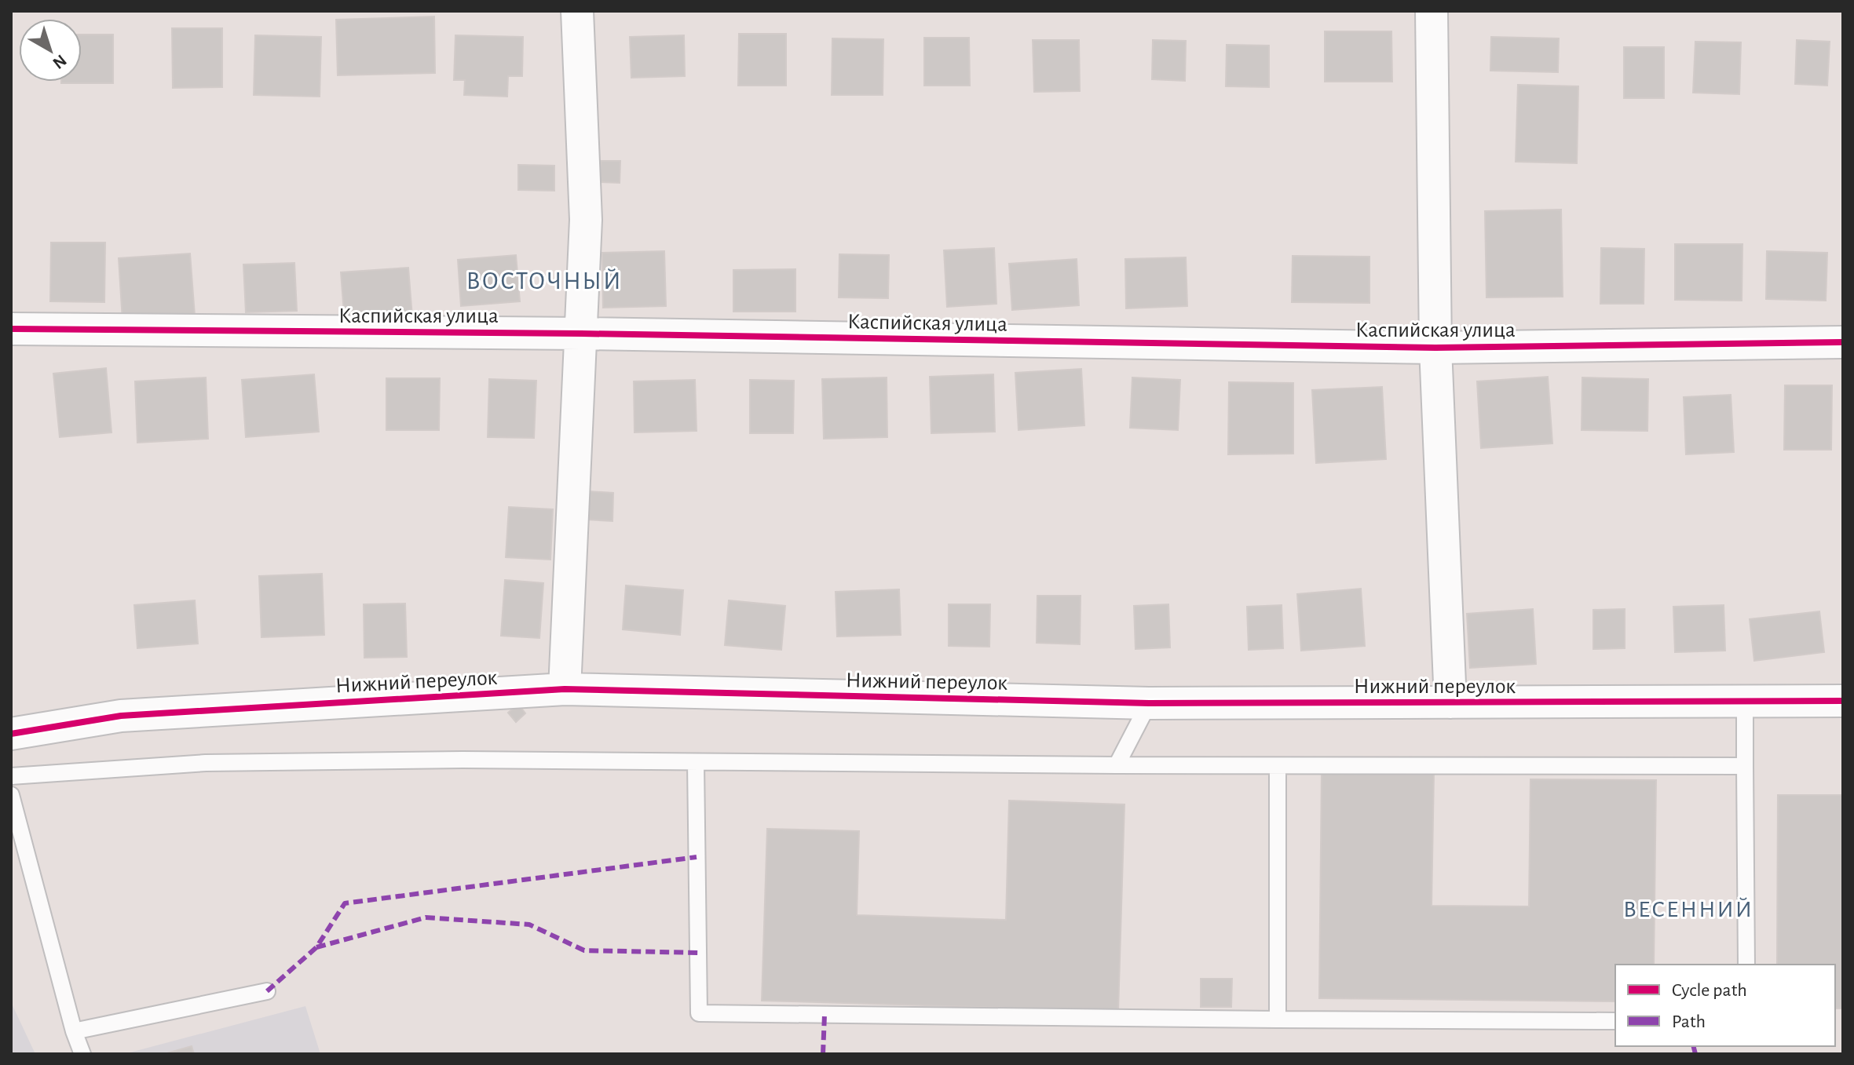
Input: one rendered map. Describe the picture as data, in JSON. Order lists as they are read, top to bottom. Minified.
{"streets":{"street":["Каспийская улица","Нижний переулок"]},"districts":["ВОСТОЧНЫЙ","ВЕСЕННИЙ"],"legend":["Cycle path","Path"],"north":"bottom right"}
